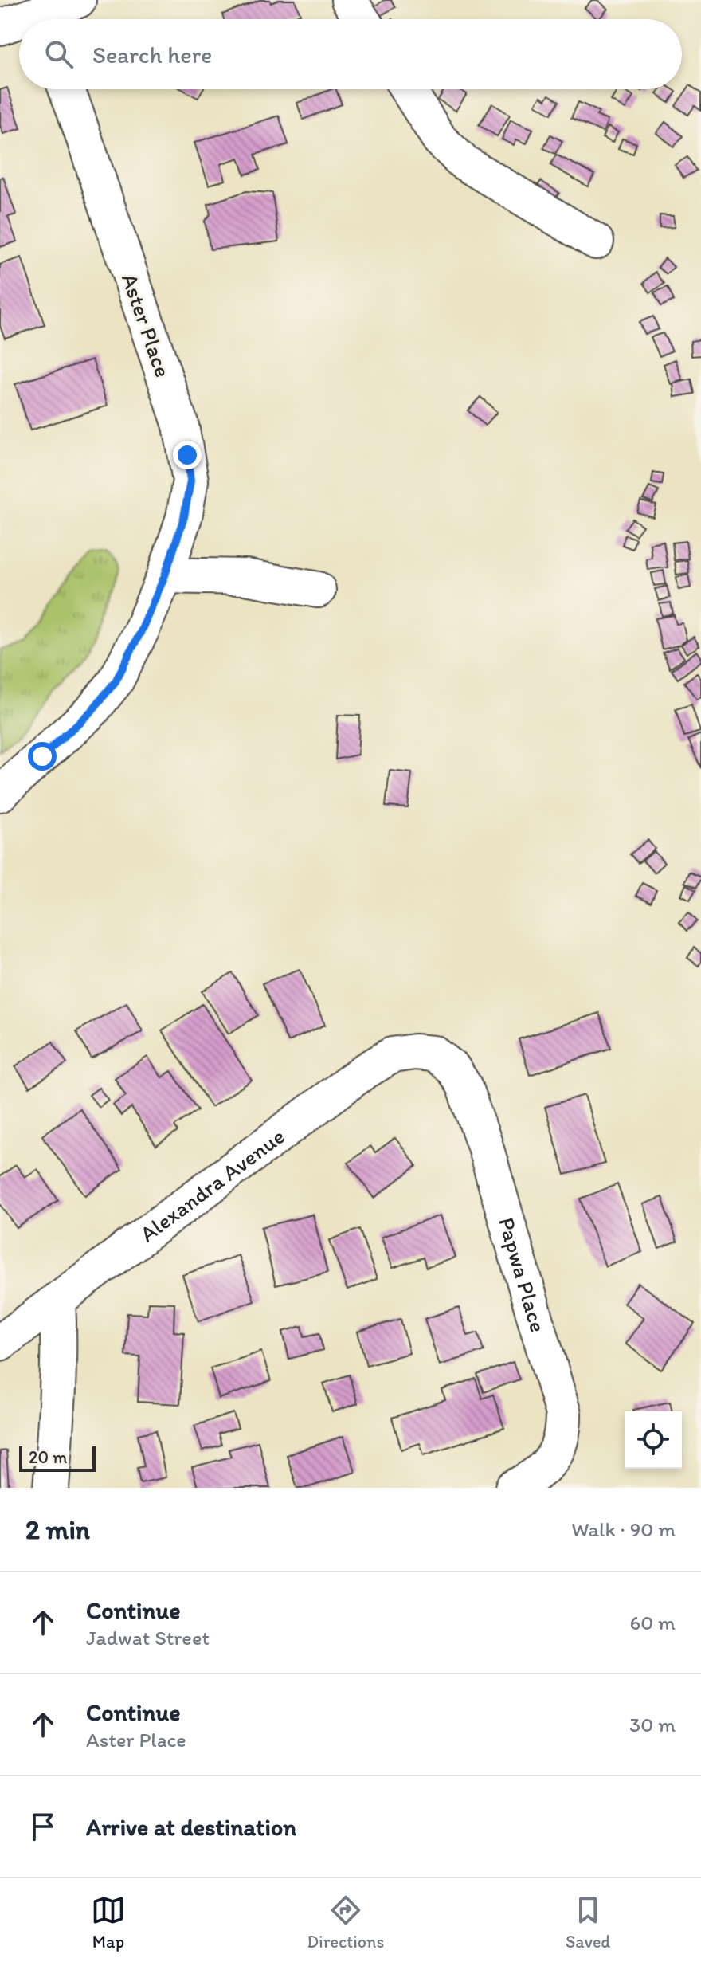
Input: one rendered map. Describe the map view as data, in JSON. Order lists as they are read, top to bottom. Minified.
{"streets":{"street":["Aster Place","Alexandra Avenue","Papwa Place"]},"crossings":[["Alexandra Avenue","Papwa Place"]],"scale_bar":"20 m","page":{"search":"Search here","scale":"20 m","heading":["2 min","Walk · 90 m"],"list":[["Continue","Jadwat Street","60 m"],["Continue","Aster Place","30 m"],"Arrive at destination"],"nav":["Map","Directions","Saved"]}}
